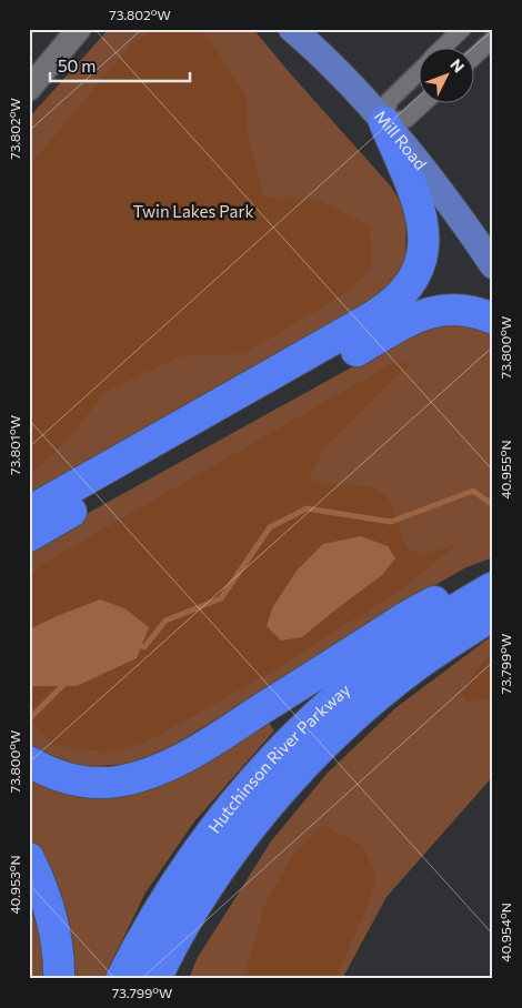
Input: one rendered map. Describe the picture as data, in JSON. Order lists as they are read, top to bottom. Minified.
{"streets":{"highway":["Hutchinson River Parkway"],"main road":["Mill Road"]},"parks":["Twin Lakes Park"],"scale_bar":"50 m","north":"top right","coordinates":["73.802°W","73.800°W","73.801°W","40.955°N","73.799°W","40.953°N","40.954°N"]}
